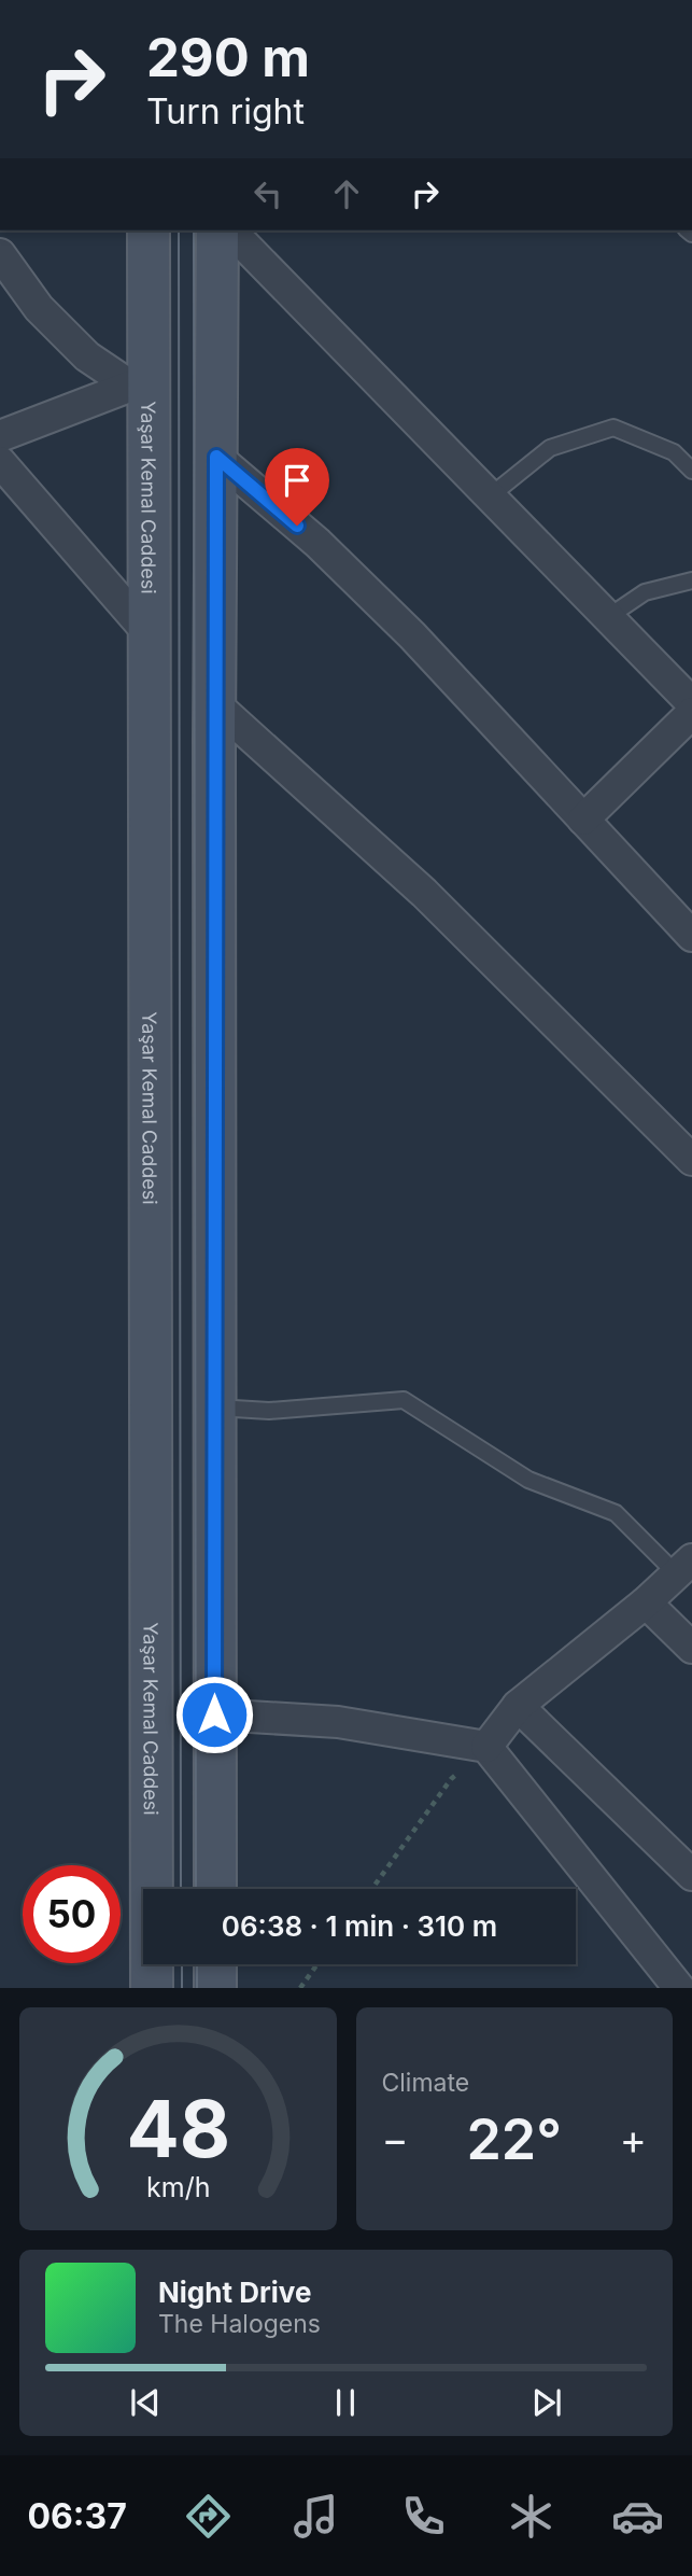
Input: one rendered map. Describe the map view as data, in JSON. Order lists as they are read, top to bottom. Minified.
{"streets":{"main road":["Yaşar Kemal Caddesi"]},"page":{"turn":["290 m","Turn right"],"limit":"50","trip":"06:38 · 1 min · 310 m","tile":"Climate","heat":["−","22°","+"],"song":["Night Drive","The Halogens"],"tabs":"06:37","gauge":["48","km/h"]}}
